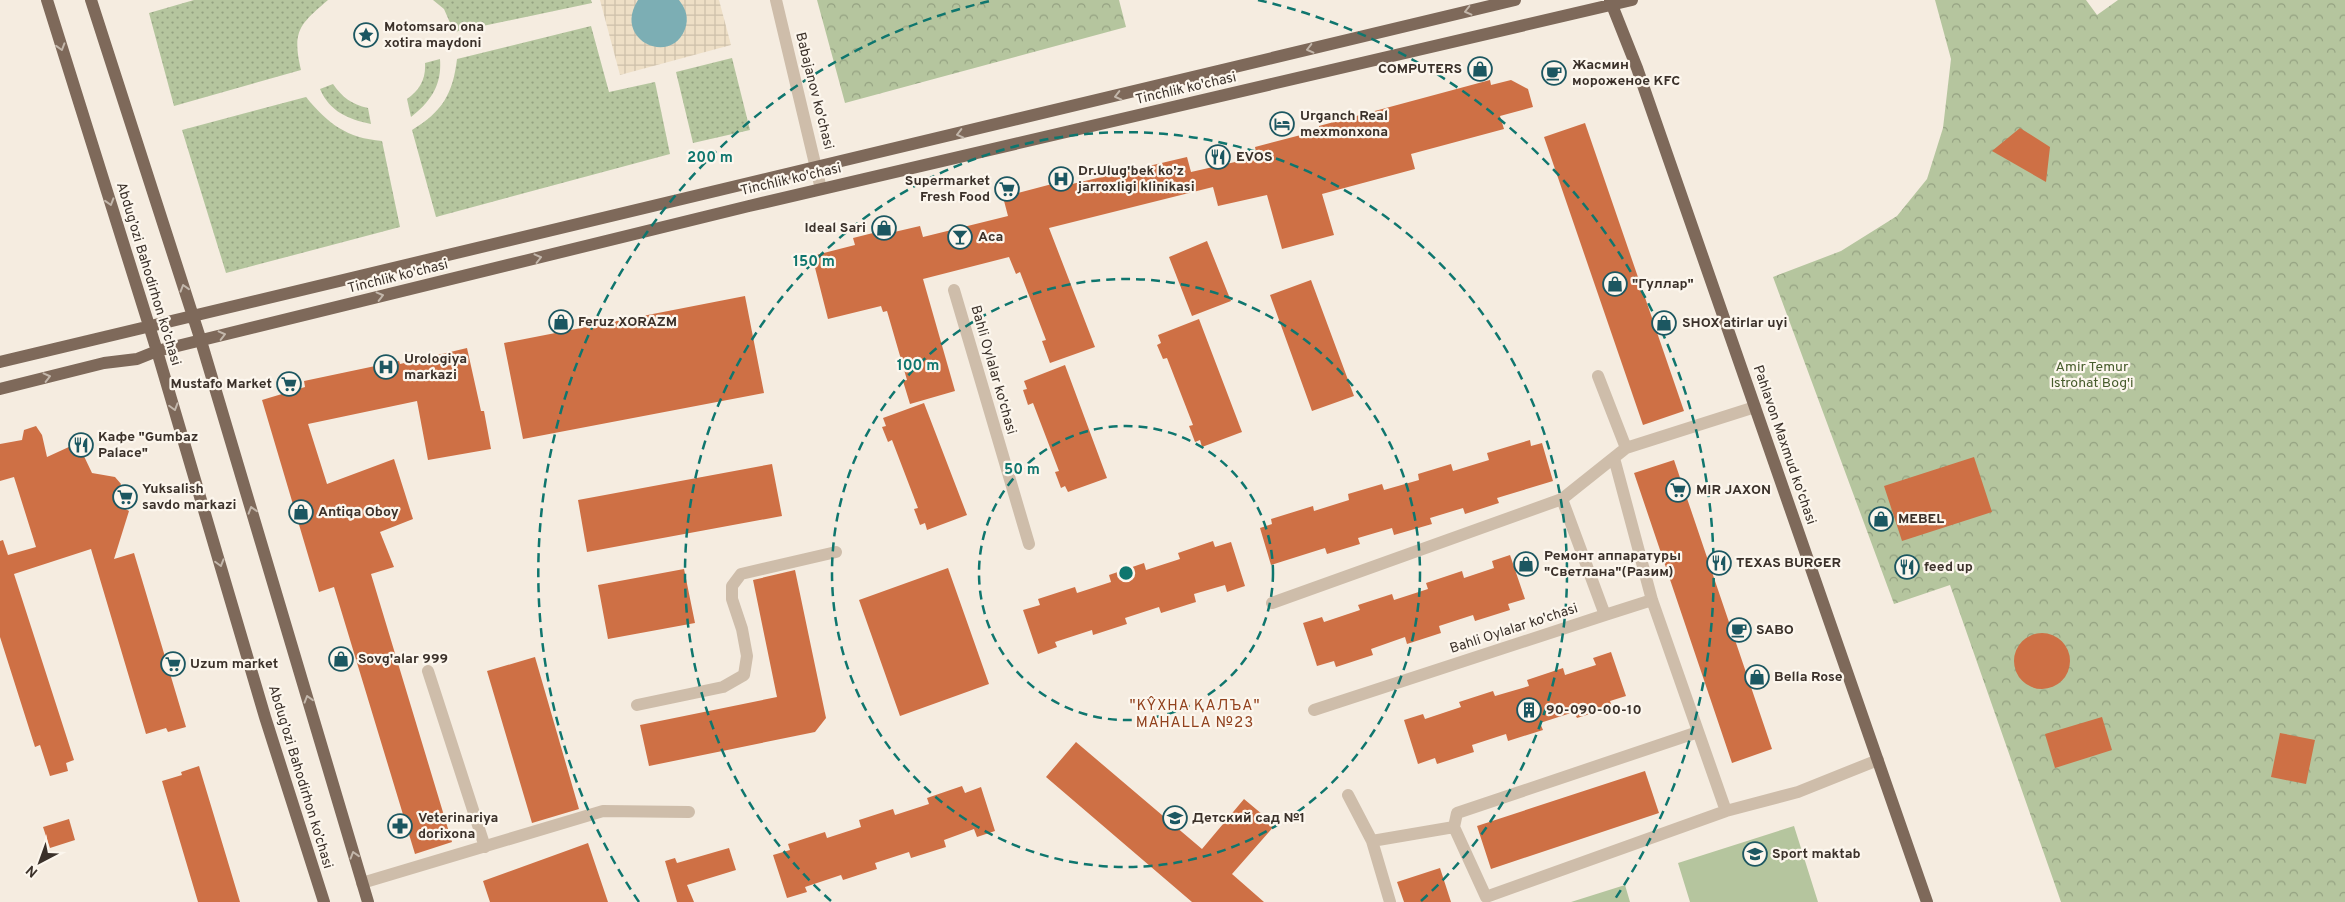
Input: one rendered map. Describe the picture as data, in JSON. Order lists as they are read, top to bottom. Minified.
{"streets":{"main road":["Tinchlik ko'chasi","Abdug’ozi Bahodirhon ko’chasi","Pahlavon Maxmud ko'chasi"],"street":["Babajanov ko'chasi","Bahli Oylalar ko'chasi"]},"crossings":[["Tinchlik ko'chasi","Babajanov ko'chasi"],["Tinchlik ko'chasi","Abdug’ozi Bahodirhon ko’chasi"],["Tinchlik ko'chasi","Pahlavon Maxmud ko'chasi"]],"districts":["\"KŶХНА ҚАЛЪА\" MAHALLA №23"],"parks":["Amir Temur Istrohat Bog'i"],"places":{"place":["Motomsaro ona xotira maydoni"],"shop":["COMPUTERS","Ideal Sari","\"Гуллар\"","Feruz XORAZM","SHOX atirlar uyi","Antiqa Oboy","MEBEL","Ремонт аппаратуры \"Светлана\"(Разим)","Sovg'alar 999","Bella Rose"],"cafe":["Жасмин мороженое KFC","SABO"],"hotel":["Urganch Real mexmonxona"],"restaurant":["EVOS","Кафе \"Gumbaz Palace\"","TEXAS BURGER","feed up"],"hospital":["Dr.Ulug'bek ko'z jarroxligi klinikasi","Urologiya markazi"],"supermarket":["Supermarket Fresh Food","Mustafo Market","MIR JAXON","Yuksalish savdo markazi","Uzum market"],"bar":["Аса"],"building":["90-090-00-10"],"school or university":["Детский сад №1","Sport maktab"],"pharmacy":["Veterinariya dorixona"]},"north":"bottom left","rings":["200 m","150 m","100 m","50 m"]}
